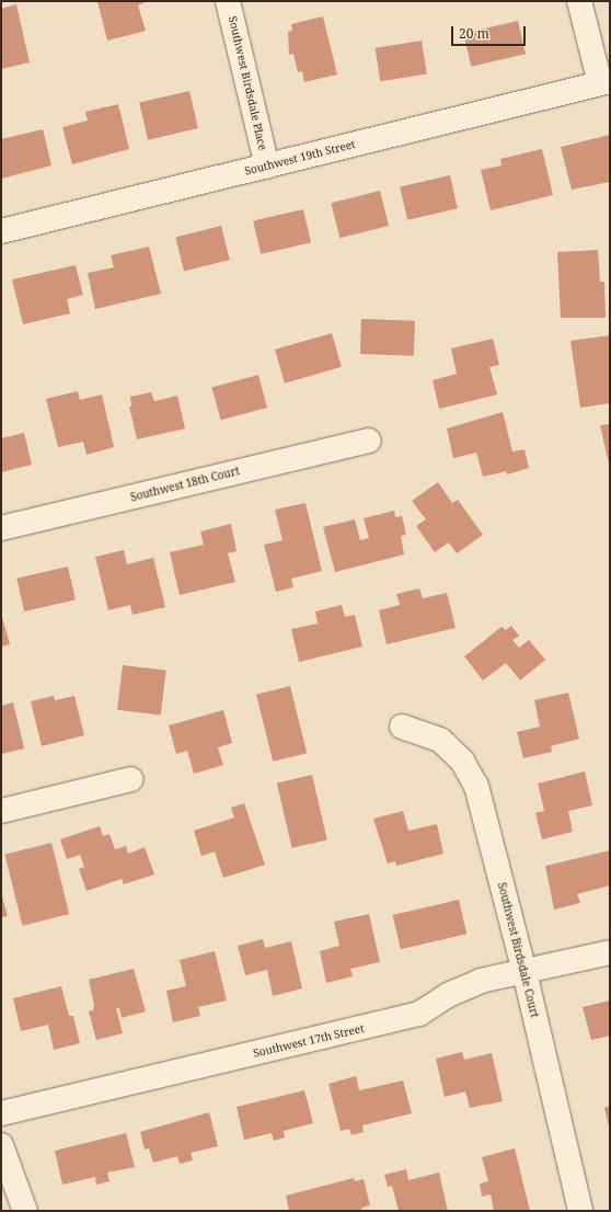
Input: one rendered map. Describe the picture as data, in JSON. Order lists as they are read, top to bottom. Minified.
{"streets":{"street":["Southwest Birdsdale Place","Southwest 19th Street","Southwest 18th Court","Southwest Birdsdale Court","Southwest 17th Street"]},"crossings":[["Southwest Birdsdale Place","Southwest 19th Street"],["Southwest Birdsdale Court","Southwest 17th Street"]],"scale_bar":"20 m"}
